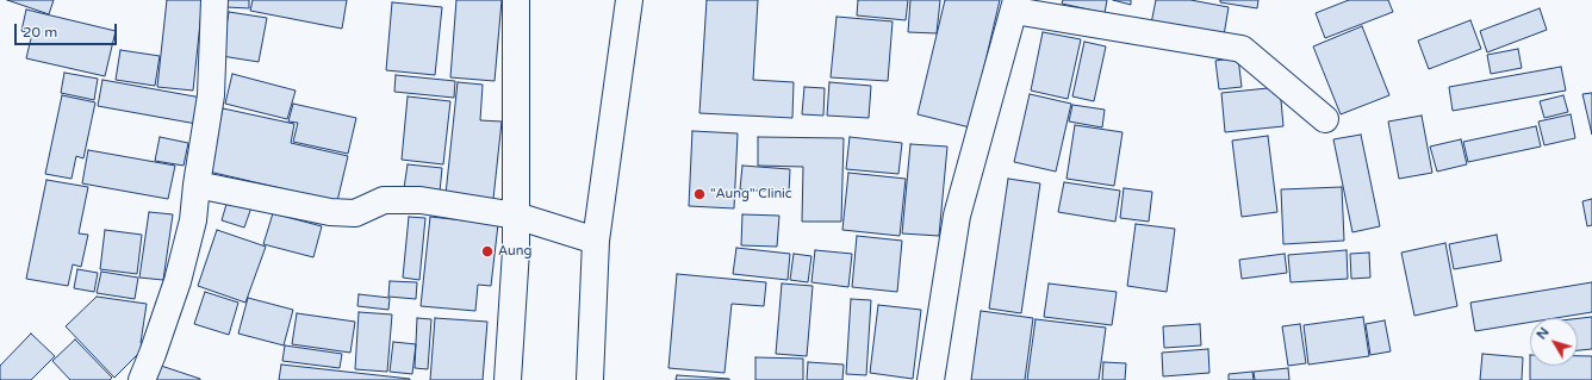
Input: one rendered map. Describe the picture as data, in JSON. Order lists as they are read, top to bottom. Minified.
{"places":["\"Aung\" Clinic","Aung"],"scale_bar":"20 m","north":"top left"}
